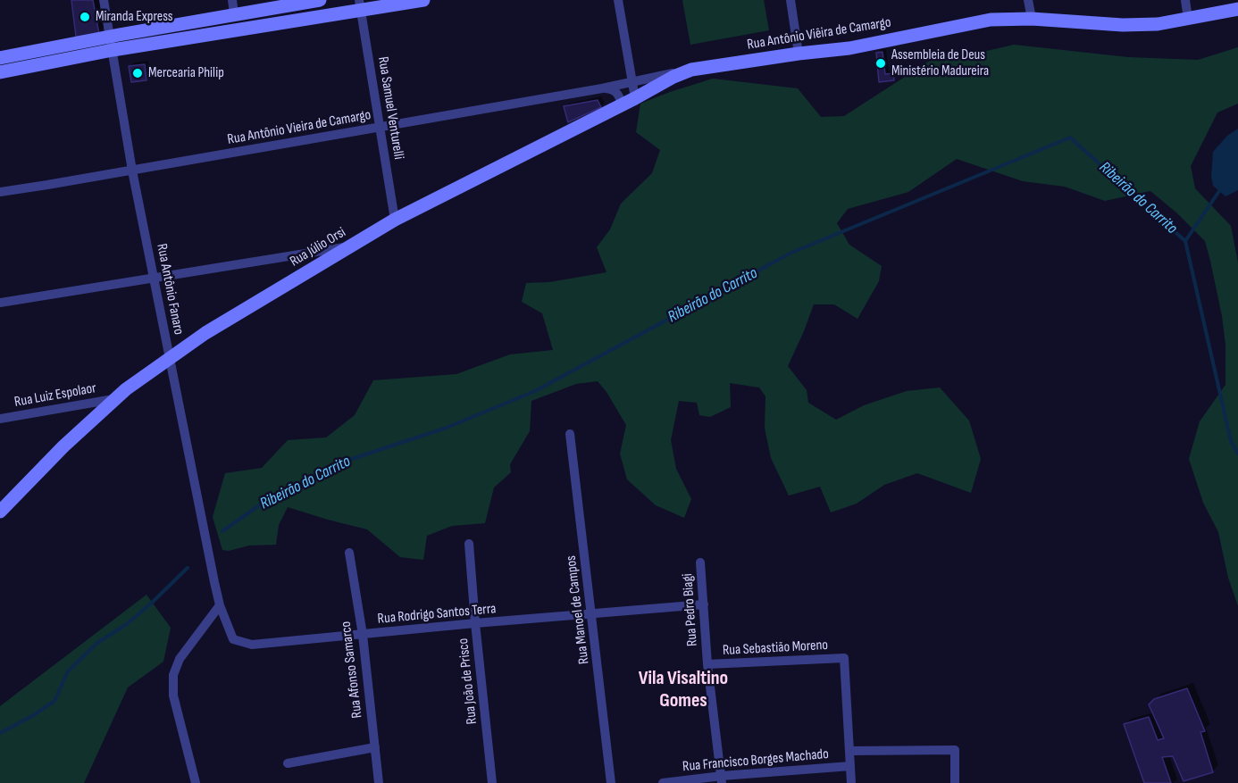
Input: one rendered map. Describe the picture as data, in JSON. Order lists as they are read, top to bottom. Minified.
{"streets":{"main road":["Rua Antônio Viêira de Camargo","Rua Júlio Orsi"],"street":["Rua Samuel Venturelli","Rua Antônio Vieira de Camargo","Rua Antônio Fanaro","Rua Luiz Espolaor","Rua Manoel de Campos","Rua Pedro Biagi","Rua Rodrigo Santos Terra","Rua Sebastião Moreno","Rua Afonso Samarco","Rua João de Prisco","Rua Francisco Borges Machado"]},"crossings":[["Rua Antônio Viêira de Camargo","Rua Antônio Vieira de Camargo"],["Rua Antônio Viêira de Camargo","Rua Júlio Orsi"],["Rua Samuel Venturelli","Rua Antônio Vieira de Camargo"],["Rua Samuel Venturelli","Rua Júlio Orsi"],["Rua Antônio Vieira de Camargo","Rua Júlio Orsi"],["Rua Antônio Vieira de Camargo","Rua Antônio Fanaro"],["Rua Júlio Orsi","Rua Antônio Fanaro"],["Rua Júlio Orsi","Rua Luiz Espolaor"],["Rua Antônio Fanaro","Rua Rodrigo Santos Terra"],["Rua Manoel de Campos","Rua Rodrigo Santos Terra"],["Rua Pedro Biagi","Rua Rodrigo Santos Terra"],["Rua Pedro Biagi","Rua Sebastião Moreno"],["Rua Pedro Biagi","Rua Francisco Borges Machado"],["Rua Rodrigo Santos Terra","Rua Afonso Samarco"],["Rua Rodrigo Santos Terra","Rua João de Prisco"],["Rua Sebastião Moreno","Rua Francisco Borges Machado"]],"districts":["Vila Visaltino Gomes"],"water":["Ribeirão do Carrito"],"places":["Miranda Express","Assembleia de Deus Ministério Madureira","Mercearia Philip"]}
